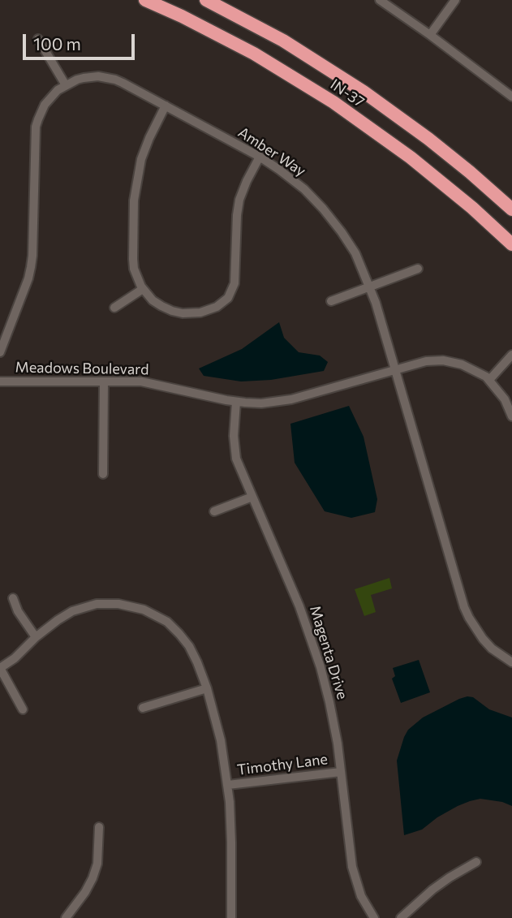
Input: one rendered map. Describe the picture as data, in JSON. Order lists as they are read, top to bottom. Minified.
{"streets":{"highway":["IN-37"],"street":["Amber Way","Meadows Boulevard","Magenta Drive","Timothy Lane"]},"crossings":[["Amber Way","Meadows Boulevard"],["Meadows Boulevard","Magenta Drive"],["Magenta Drive","Timothy Lane"]],"scale_bar":"100 m"}
